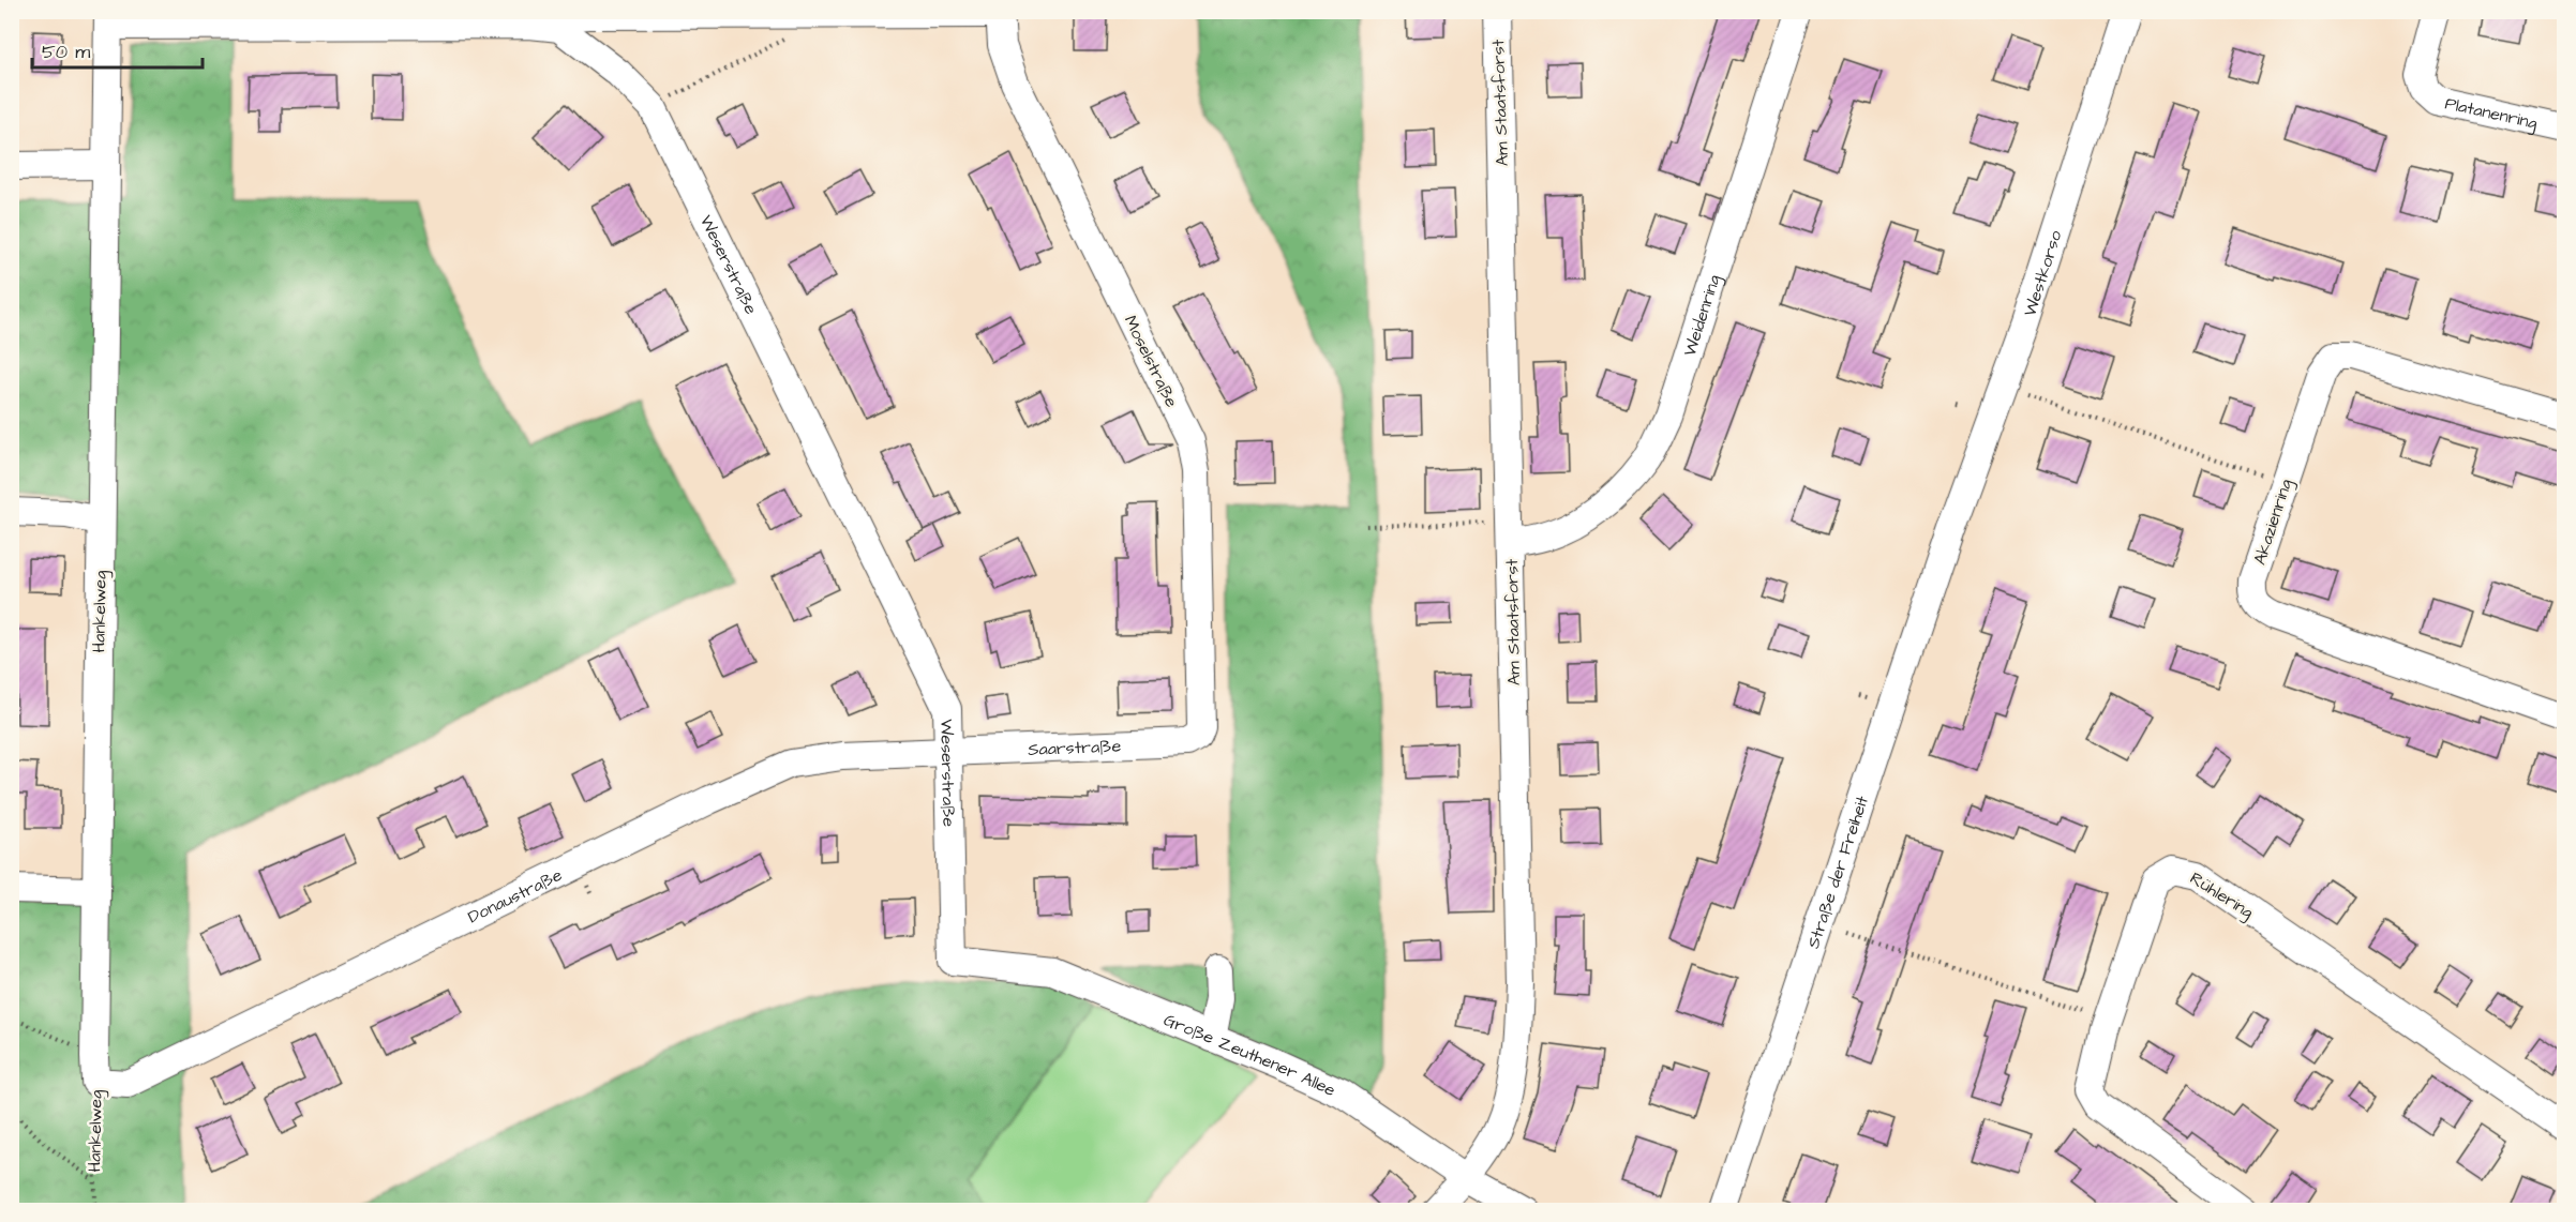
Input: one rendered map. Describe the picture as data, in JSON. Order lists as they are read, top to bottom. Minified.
{"streets":{"street":["Am Staatsforst","Platanenring","Weserstraße","Westkorso","Weidenring","Moselstraße","Akazienring","Hankelweg","Saarstraße","Straße der Freiheit","Rühlering","Donaustraße","Große Zeuthener Allee"]},"crossings":[["Am Staatsforst","Weidenring"],["Am Staatsforst","Große Zeuthener Allee"],["Weserstraße","Saarstraße"],["Weserstraße","Donaustraße"],["Weserstraße","Große Zeuthener Allee"],["Westkorso","Straße der Freiheit"],["Moselstraße","Saarstraße"],["Hankelweg","Donaustraße"],["Saarstraße","Donaustraße"]],"scale_bar":"50 m"}
